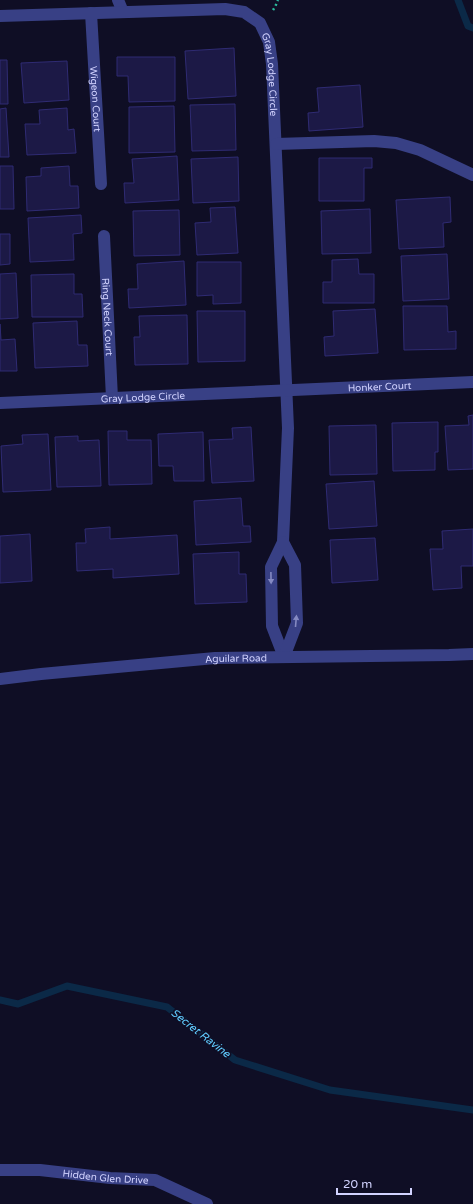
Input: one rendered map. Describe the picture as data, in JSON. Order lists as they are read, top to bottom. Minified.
{"streets":{"street":["Gray Lodge Circle","Wigeon Court","Ring Neck Court","Honker Court","Aguilar Road","Hidden Glen Drive"]},"crossings":[["Gray Lodge Circle","Wigeon Court"],["Gray Lodge Circle","Ring Neck Court"],["Gray Lodge Circle","Honker Court"]],"water":["Secret Ravine"],"scale_bar":"20 m"}
